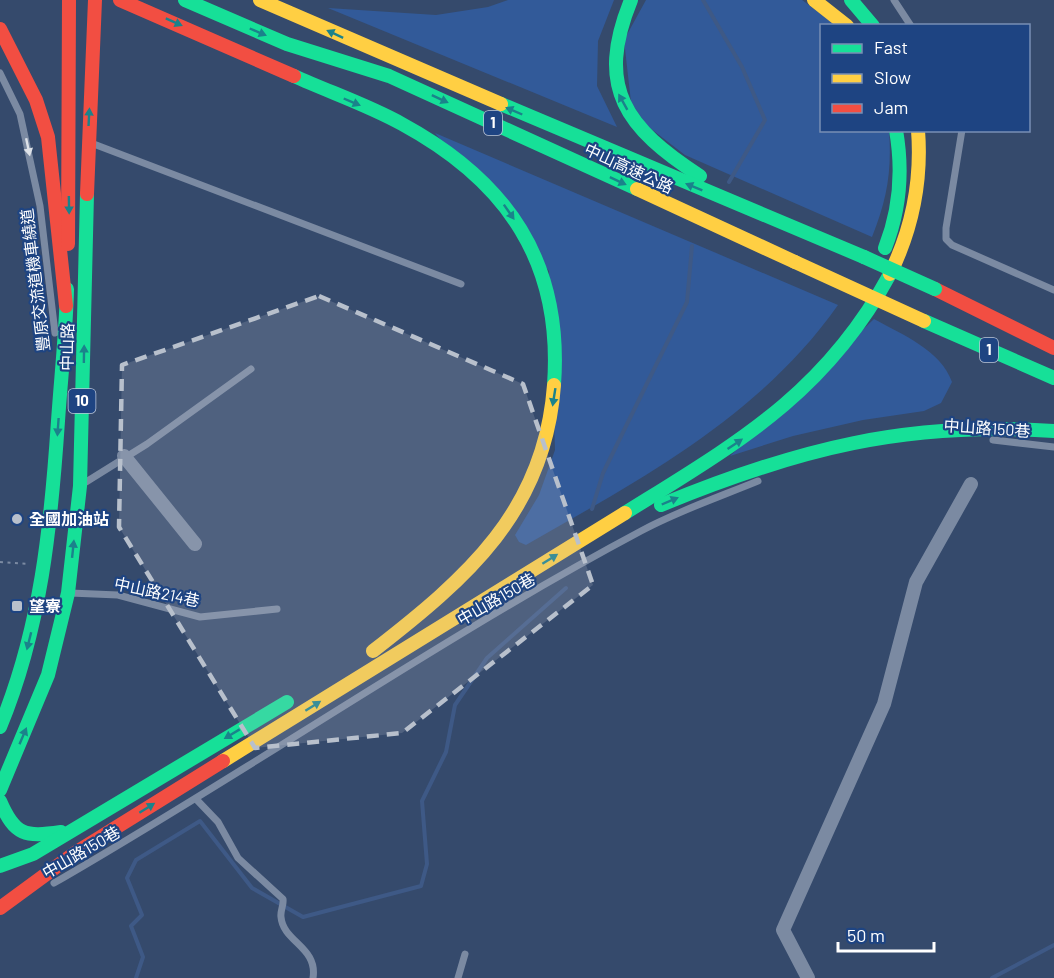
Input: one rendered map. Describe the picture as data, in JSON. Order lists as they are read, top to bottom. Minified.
{"streets":{"main road":["1","中山高速公路","中山路","10"],"lane":["豐原交流道機車繞道","中山路150巷","中山路214巷"]},"crossings":[["豐原交流道機車繞道","中山路"],["中山路","中山路214巷"]],"one_way":["豐原交流道機車繞道"],"places":{"other":["全國加油站"],"transit":["望寮"]},"legend":["Fast","Slow","Jam"],"scale_bar":"50 m"}
